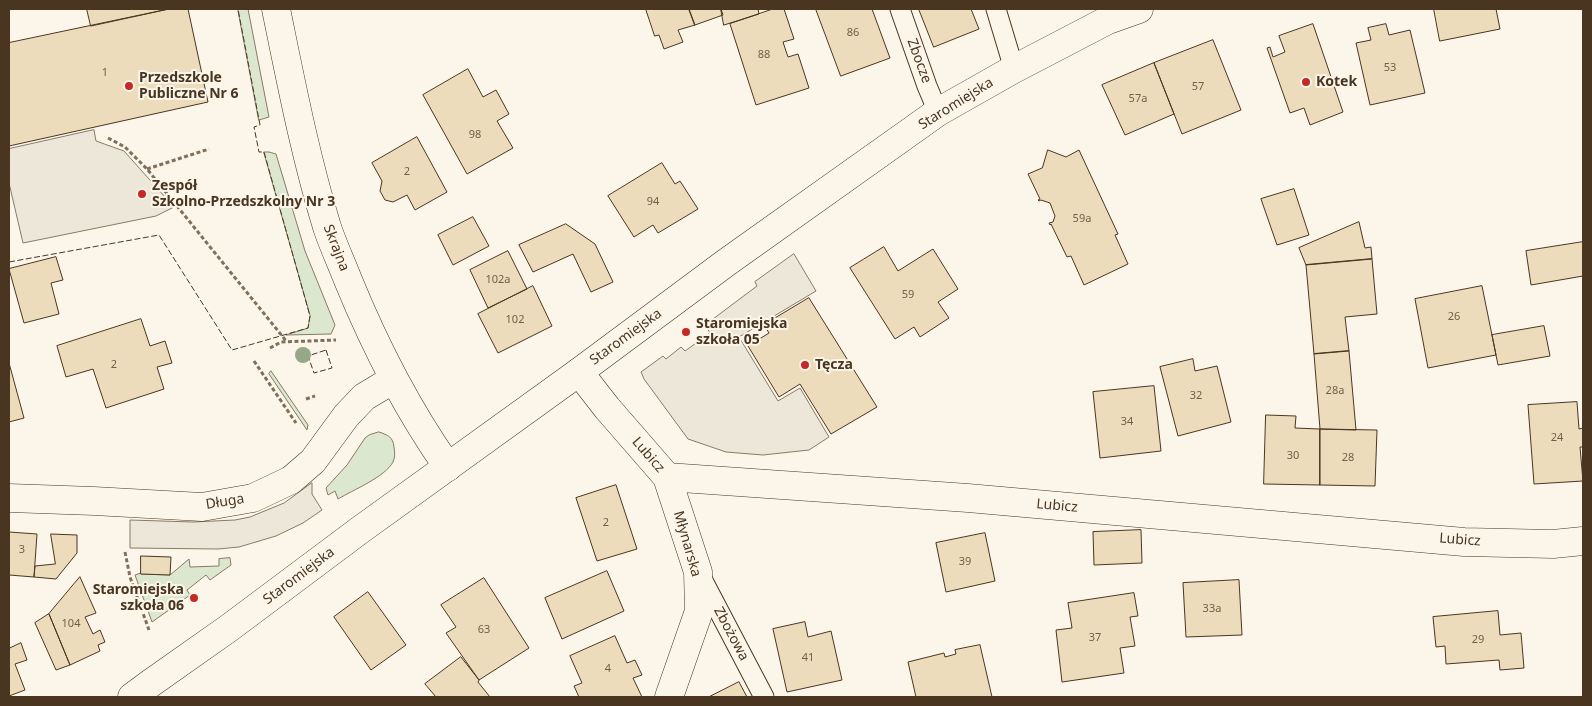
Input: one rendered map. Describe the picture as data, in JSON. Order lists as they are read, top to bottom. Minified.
{"streets":{"street":["Staromiejska","Skrajna","Lubicz","Długa","Młynarska"],"lane":["Zbocze","Zbożowa"]},"crossings":[["Zbocze","Staromiejska"],["Staromiejska","Skrajna"],["Staromiejska","Lubicz"],["Skrajna","Długa"],["Lubicz","Młynarska"],["Młynarska","Zbożowa"]],"places":["Kotek","Przedszkole Publiczne Nr 6","Zespół Szkolno-Przedszkolny Nr 3","Staromiejska szkoła 05","Tęcza","Staromiejska szkoła 06"],"house_numbers":["86","88","53","1","57","57a","98","2","94","59a","102a","59","26","102","2","28a","32","34","24","30","28","2","3","39","33a","104","63","37","29","41","4"]}
